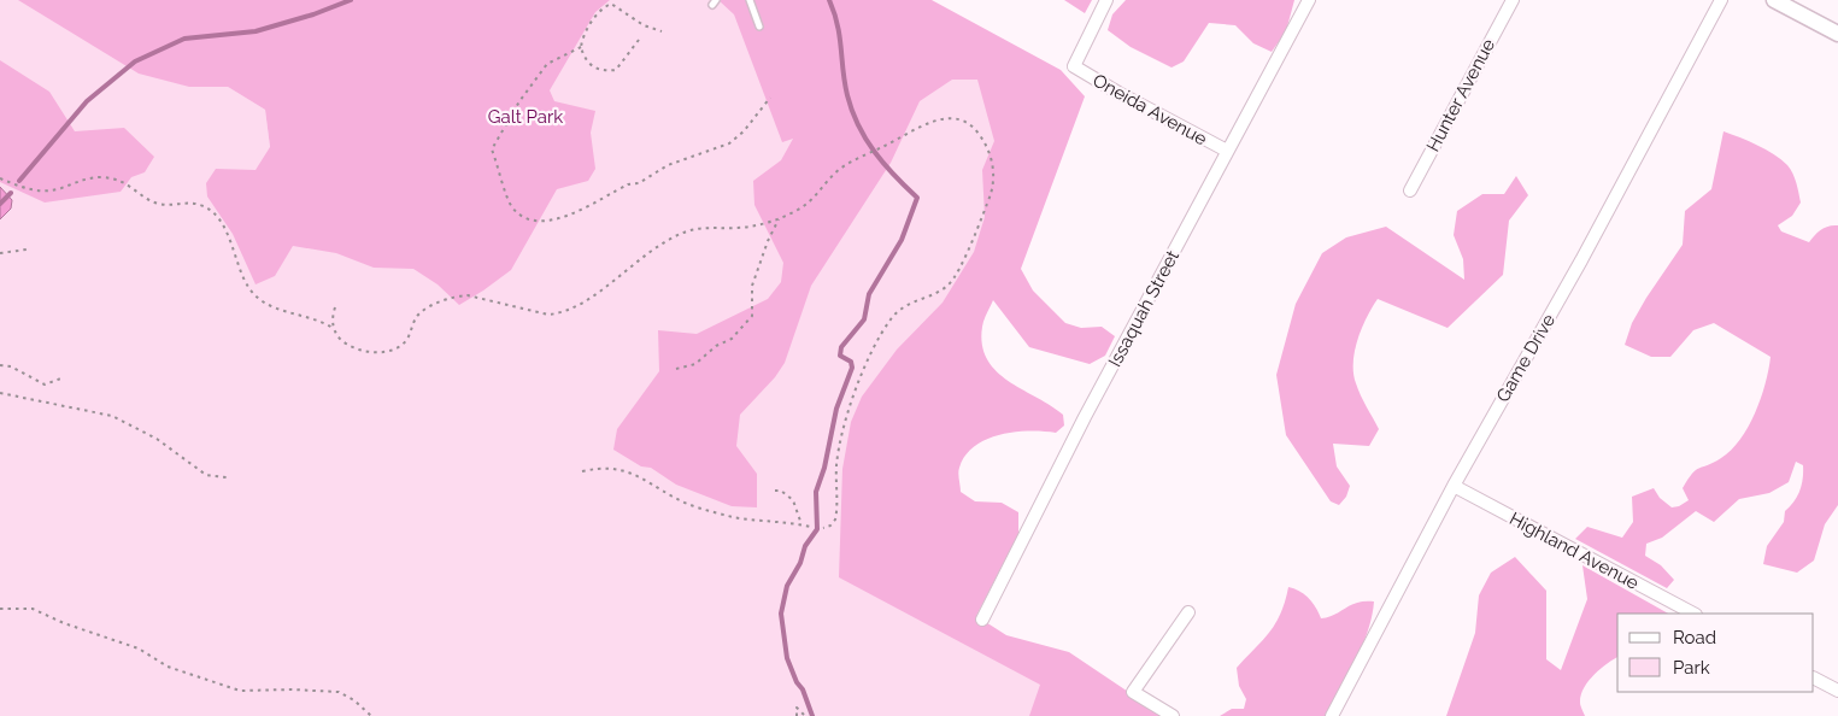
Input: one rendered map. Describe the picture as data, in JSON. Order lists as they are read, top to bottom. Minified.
{"streets":{"street":["Hunter Avenue","Oneida Avenue","Issaquah Street","Game Drive","Highland Avenue"]},"crossings":[["Oneida Avenue","Issaquah Street"],["Game Drive","Highland Avenue"]],"parks":["Galt Park"],"legend":["Road","Park"]}
